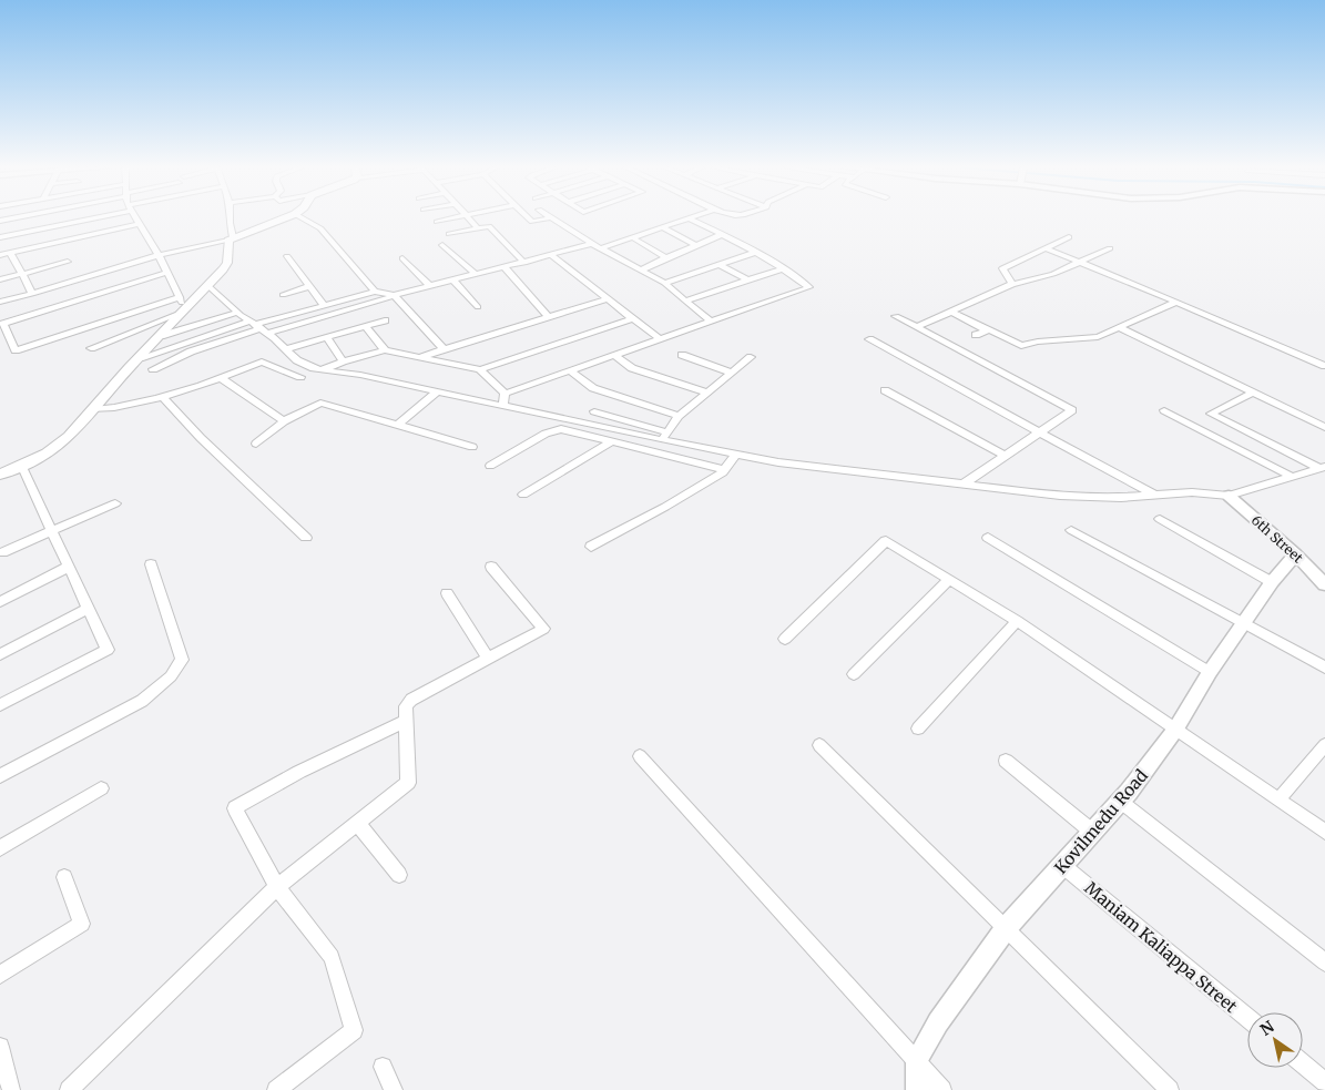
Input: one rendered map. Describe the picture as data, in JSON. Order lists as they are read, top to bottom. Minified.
{"streets":{"street":["6th Street","Kovilmedu Road","Maniam Kaliappa Street"]},"crossings":[["6th Street","Kovilmedu Road"],["Kovilmedu Road","Maniam Kaliappa Street"]],"north":"top left"}
